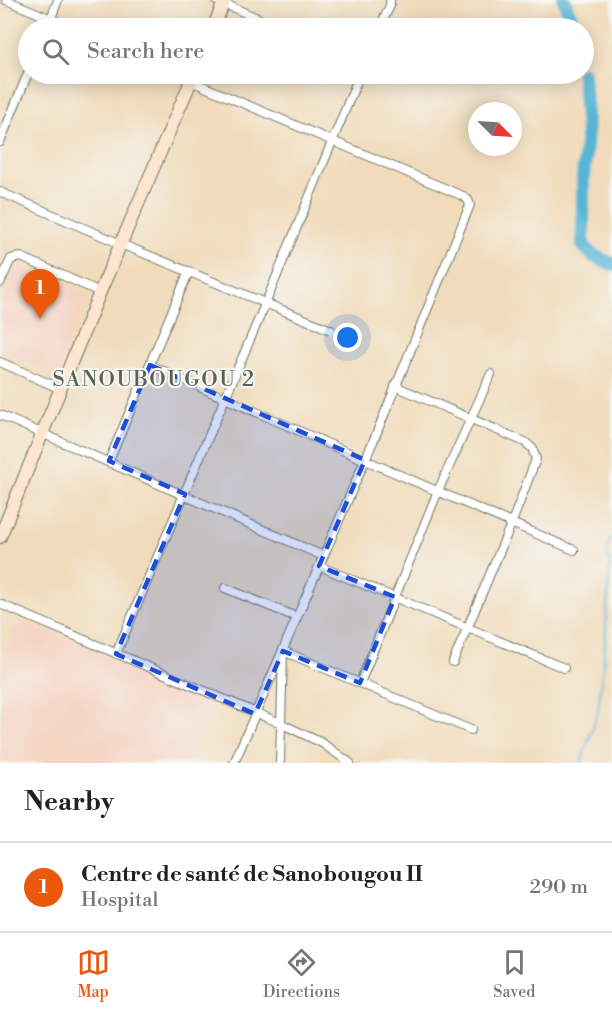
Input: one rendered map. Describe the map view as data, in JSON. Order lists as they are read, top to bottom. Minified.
{"districts":["SANOUBOUGOU 2"],"north":"bottom right","page":{"search":"Search here","pins":"1","heading":"Nearby","list":[{"mark":"1","name":"Centre de santé de Sanobougou II","note":"Hospital","value":"290 m"}],"nav":["Map","Directions","Saved"]}}
